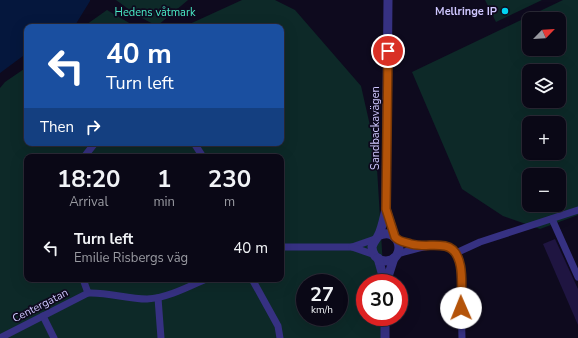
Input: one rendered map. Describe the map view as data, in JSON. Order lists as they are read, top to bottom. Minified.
{"streets":{"street":["Sandbackavägen","Centergatan"]},"parks":["Hedens våtmark"],"places":["Mellringe IP"],"north":"top right","page":{"map_buttons":["+","−"],"turn":["40 m","Turn left"],"then":"Then","eta":["18:20","Arrival","1","min","230","m"],"list":[{"name":"Turn left","note":"Emilie Risbergs väg","value":"40 m"}],"speed":"27 km/h","limit":"30"}}
